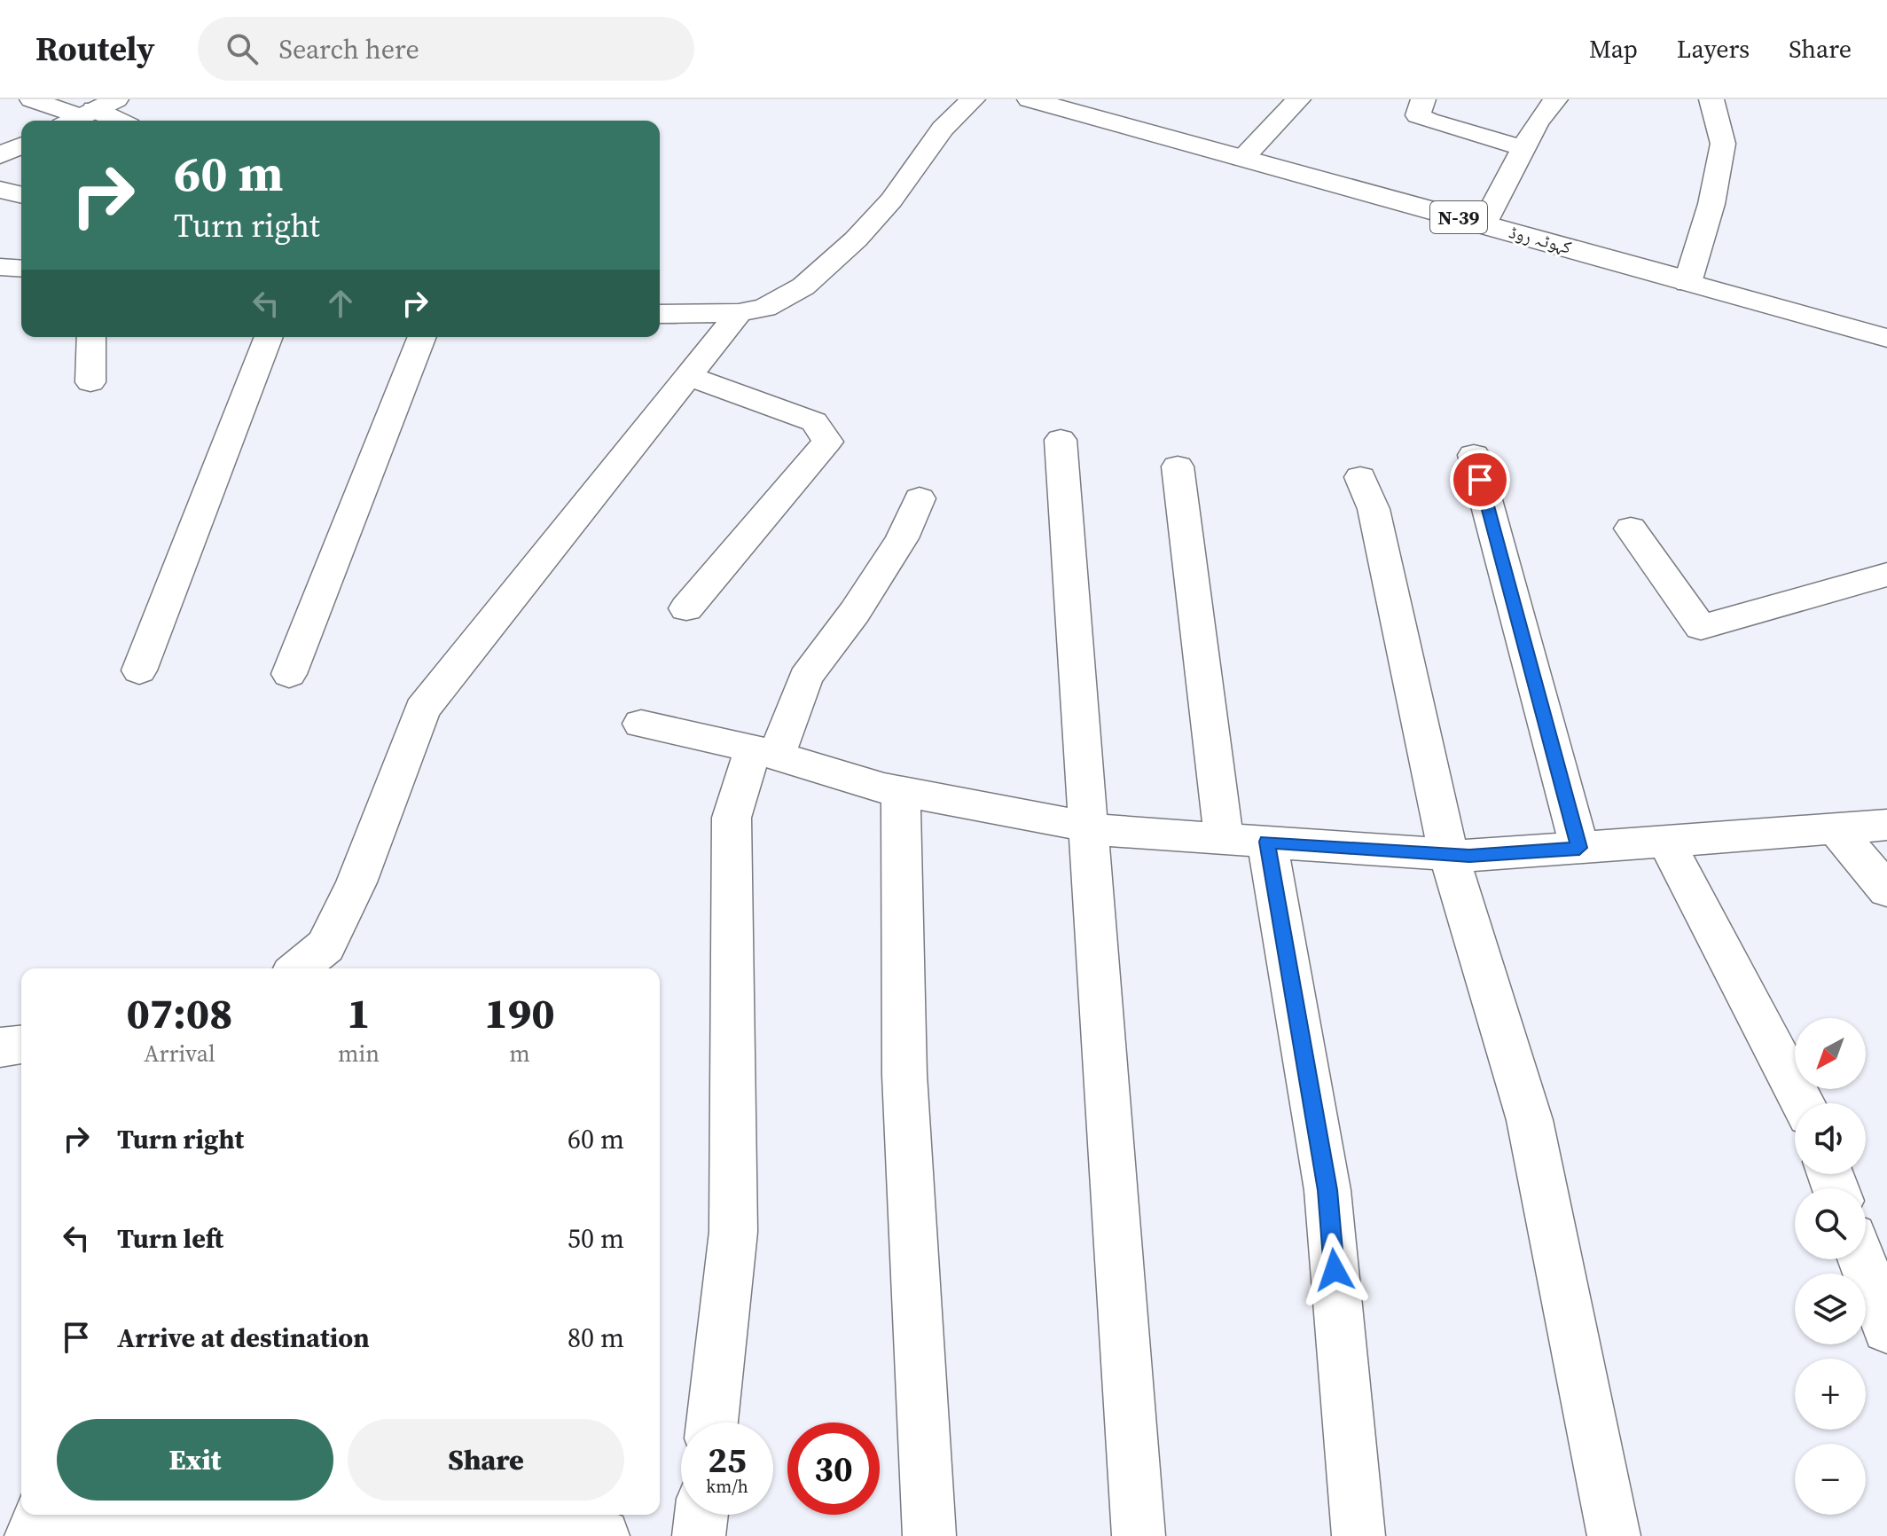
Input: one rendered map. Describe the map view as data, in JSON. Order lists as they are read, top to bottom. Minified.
{"streets":{"main road":["N-39","کہوٹہ روڈ"]},"north":"bottom left","page":{"header":"Routely","search":"Search here","nav":["Map","Layers","Share"],"turn":["60 m","Turn right"],"eta":["07:08","Arrival","1","min","190","m"],"map_buttons":["+","−"],"list":[{"name":"Turn right","value":"60 m"},{"name":"Turn left","value":"50 m"},{"name":"Arrive at destination","value":"80 m"}],"buttons":["Exit","Share"],"speed":"25 km/h","limit":"30"}}
